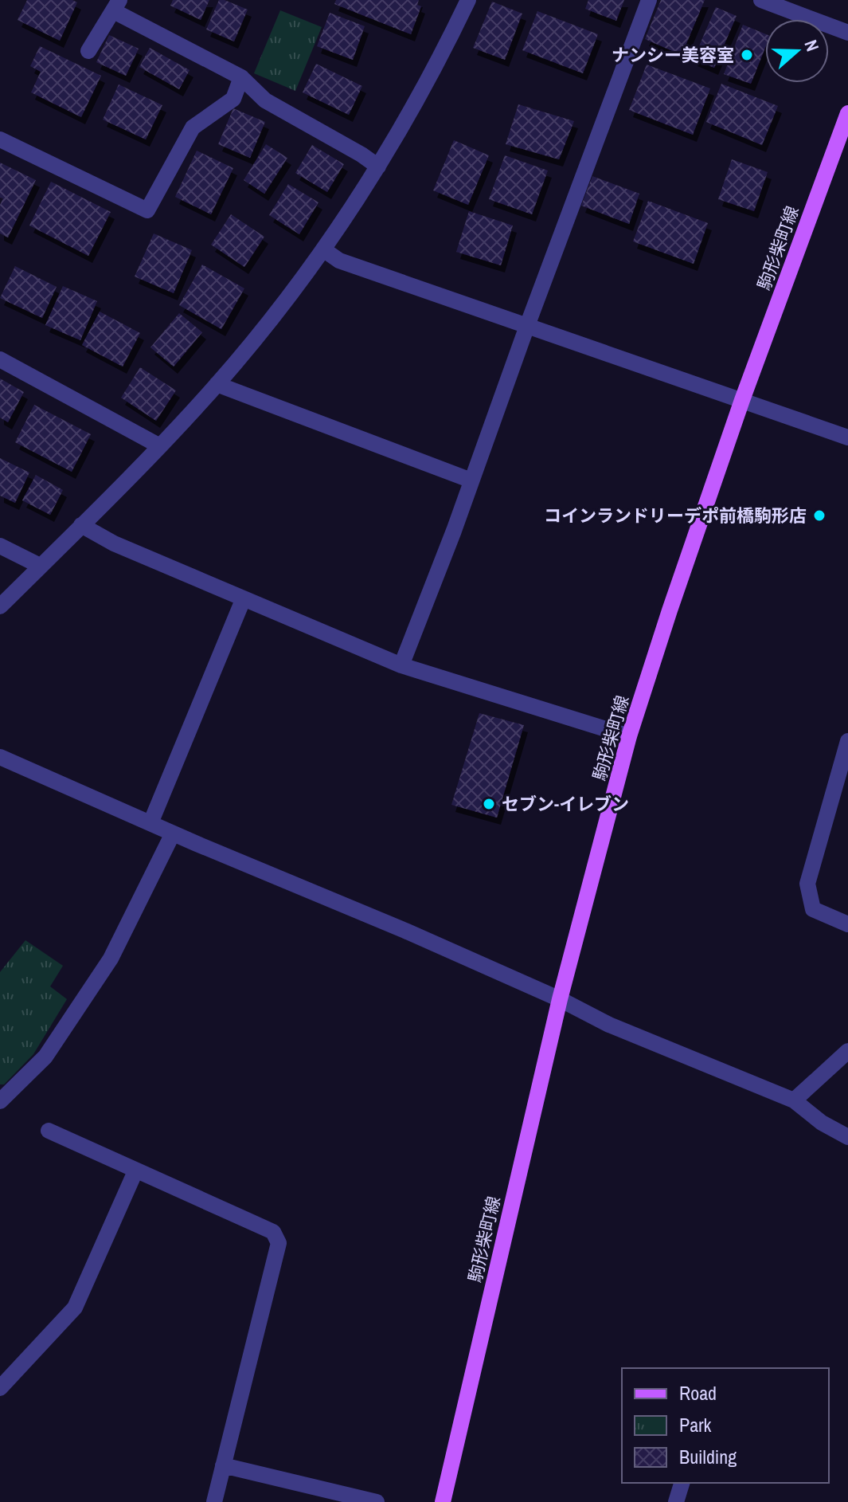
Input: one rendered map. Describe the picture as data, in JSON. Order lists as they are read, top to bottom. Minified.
{"streets":{"main road":["駒形柴町線"]},"places":["ナンシー美容室","コインランドリーデポ前橋駒形店","セブン-イレブン"],"legend":["Road","Park","Building"],"north":"right"}
